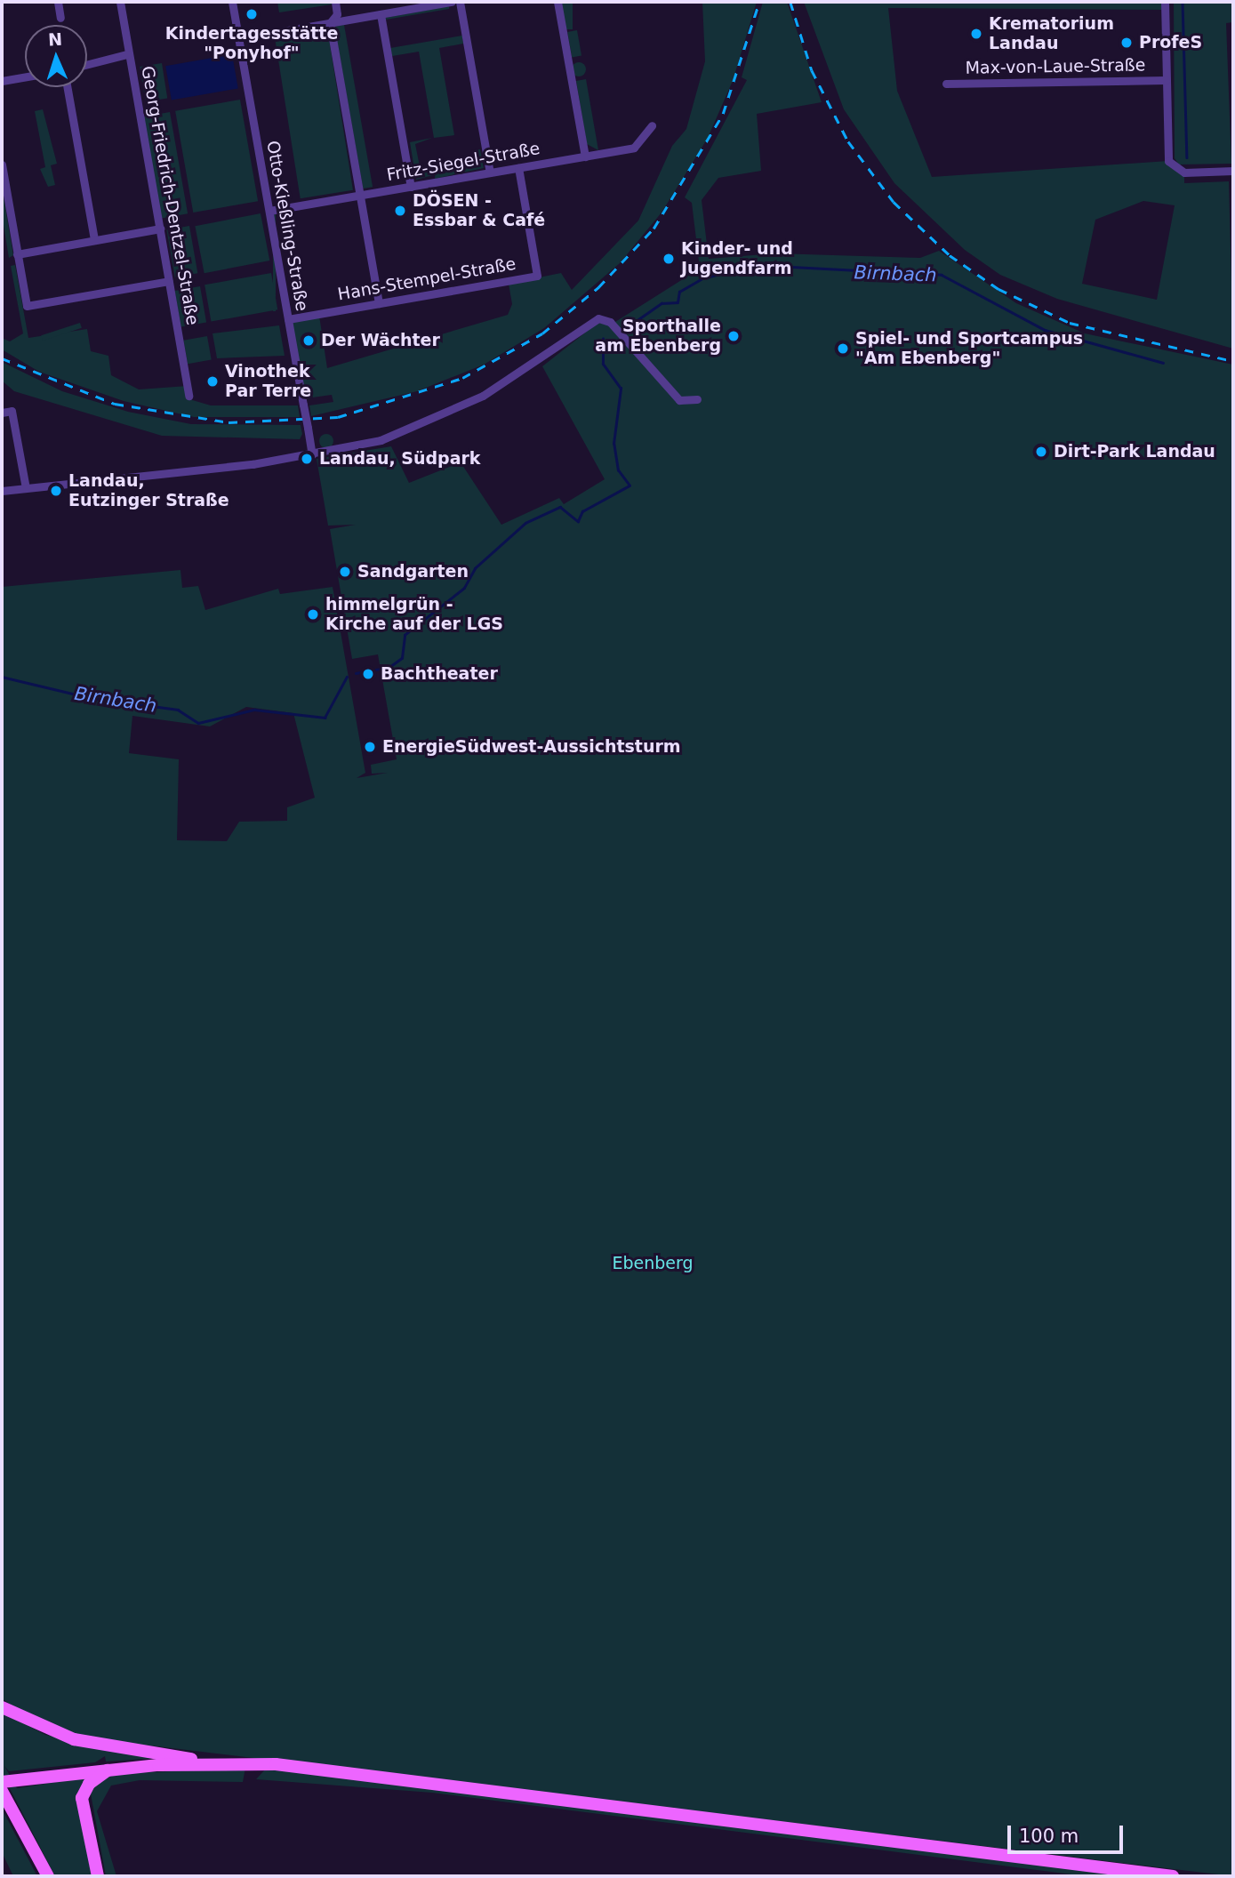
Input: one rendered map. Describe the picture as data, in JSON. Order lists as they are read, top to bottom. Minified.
{"streets":{"street":["Max-von-Laue-Straße","Fritz-Siegel-Straße","Georg-Friedrich-Dentzel-Straße","Otto-Kießling-Straße","Hans-Stempel-Straße"]},"crossings":[["Fritz-Siegel-Straße","Otto-Kießling-Straße"],["Fritz-Siegel-Straße","Hans-Stempel-Straße"],["Otto-Kießling-Straße","Hans-Stempel-Straße"]],"water":["Birnbach"],"parks":["Ebenberg"],"places":["Kindertagesstätte \"Ponyhof\"","Krematorium Landau","ProfeS","DÖSEN - Essbar & Café","Kinder- und Jugendfarm","Sporthalle am Ebenberg","Der Wächter","Spiel- und Sportcampus \"Am Ebenberg\"","Vinothek Par Terre","Dirt-Park Landau","Landau, Südpark","Landau, Eutzinger Straße","Sandgarten","himmelgrün - Kirche auf der LGS","Bachtheater","EnergieSüdwest-Aussichtsturm"],"scale_bar":"100 m","north":"top"}
